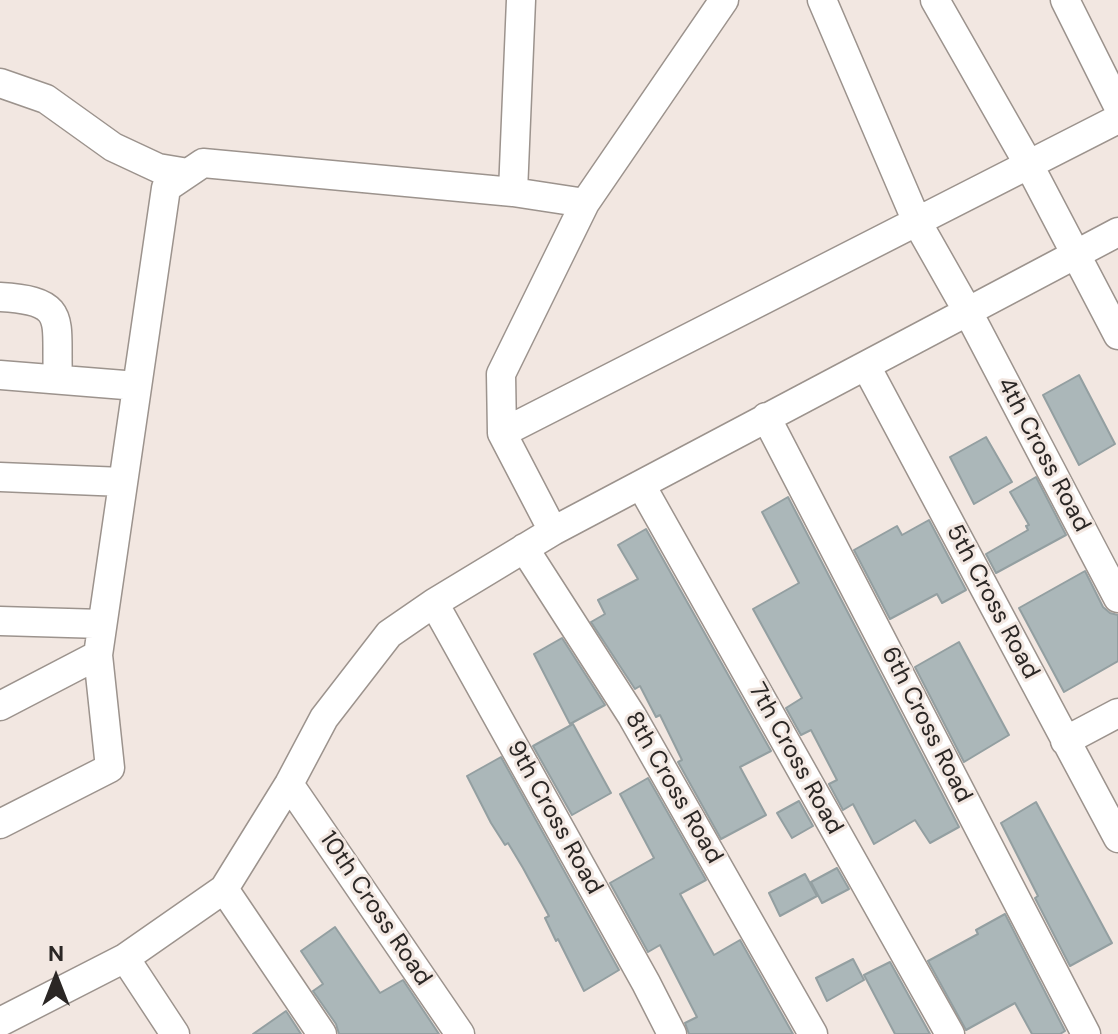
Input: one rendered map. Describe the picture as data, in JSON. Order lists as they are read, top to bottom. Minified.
{"streets":{"street":["4th Cross Road","5th Cross Road","6th Cross Road","7th Cross Road","8th Cross Road","9th Cross Road","10th Cross Road"]},"north":"top"}
